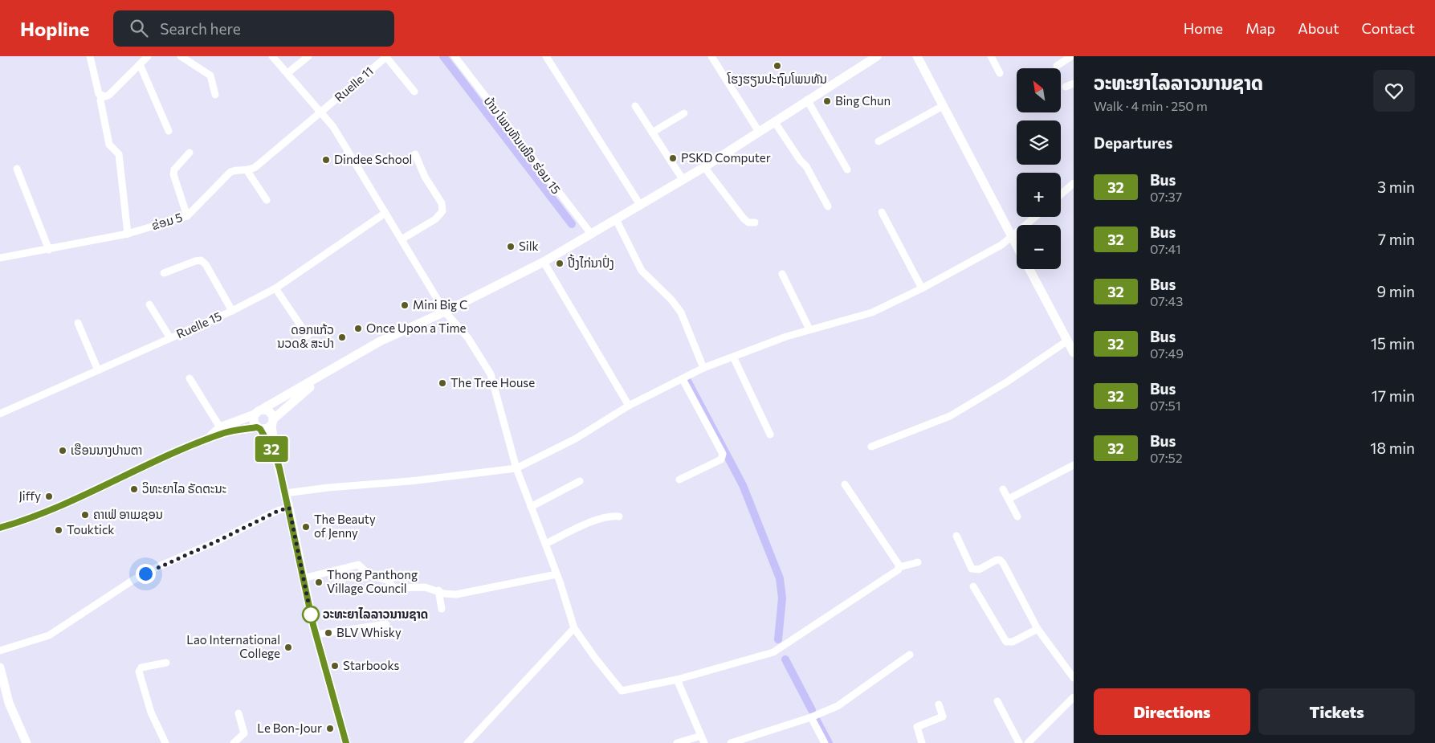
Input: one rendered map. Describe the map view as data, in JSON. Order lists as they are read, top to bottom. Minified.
{"streets":{"street":["Ruelle 11","ບ້ານ ໂພນທັນເໜືອ ຮ່ອມ 15","ຂ່ອມ 5","Ruelle 15"]},"places":["ໂຮງຮຽນປະຖົມໂພນທັນ","Bing Chun","PSKD Computer","Dindee School","Silk","ປີ້ງໄກ່ນາປົ່ງ","Mini Big C","Once Upon a Time","ດອກແກ້ວ ນວດ& ສະປາ","The Tree House","ເຮືອນນາງປານຕາ","ວິທະຍາໄລ ຣັດຕະນະ","Jiffy","ຄາເຟ່ ອາເມຊອນ","The Beauty of Jenny","Touktick","Thong Panthong Village Council","ວະທະຍາໄລລາວນານຊາດ","BLV Whisky","Lao International College","Starbooks","Le Bon-Jour"],"lines":["bus line 32"],"north":"top left","page":{"header":"Hopline","search":"Search here","nav":["Home","Map","About","Contact"],"on_map":"32","heading":[["ວະທະຍາໄລລາວນານຊາດ","Walk · 4 min · 250 m"],"Departures"],"map_buttons":["+","−"],"list":[{"mark":"32","name":"Bus","note":"07:37","value":"3 min"},{"mark":"32","name":"Bus","note":"07:41","value":"7 min"},{"mark":"32","name":"Bus","note":"07:43","value":"9 min"},{"mark":"32","name":"Bus","note":"07:49","value":"15 min"},{"mark":"32","name":"Bus","note":"07:51","value":"17 min"},{"mark":"32","name":"Bus","note":"07:52","value":"18 min"}],"buttons":["Directions","Tickets"]}}
